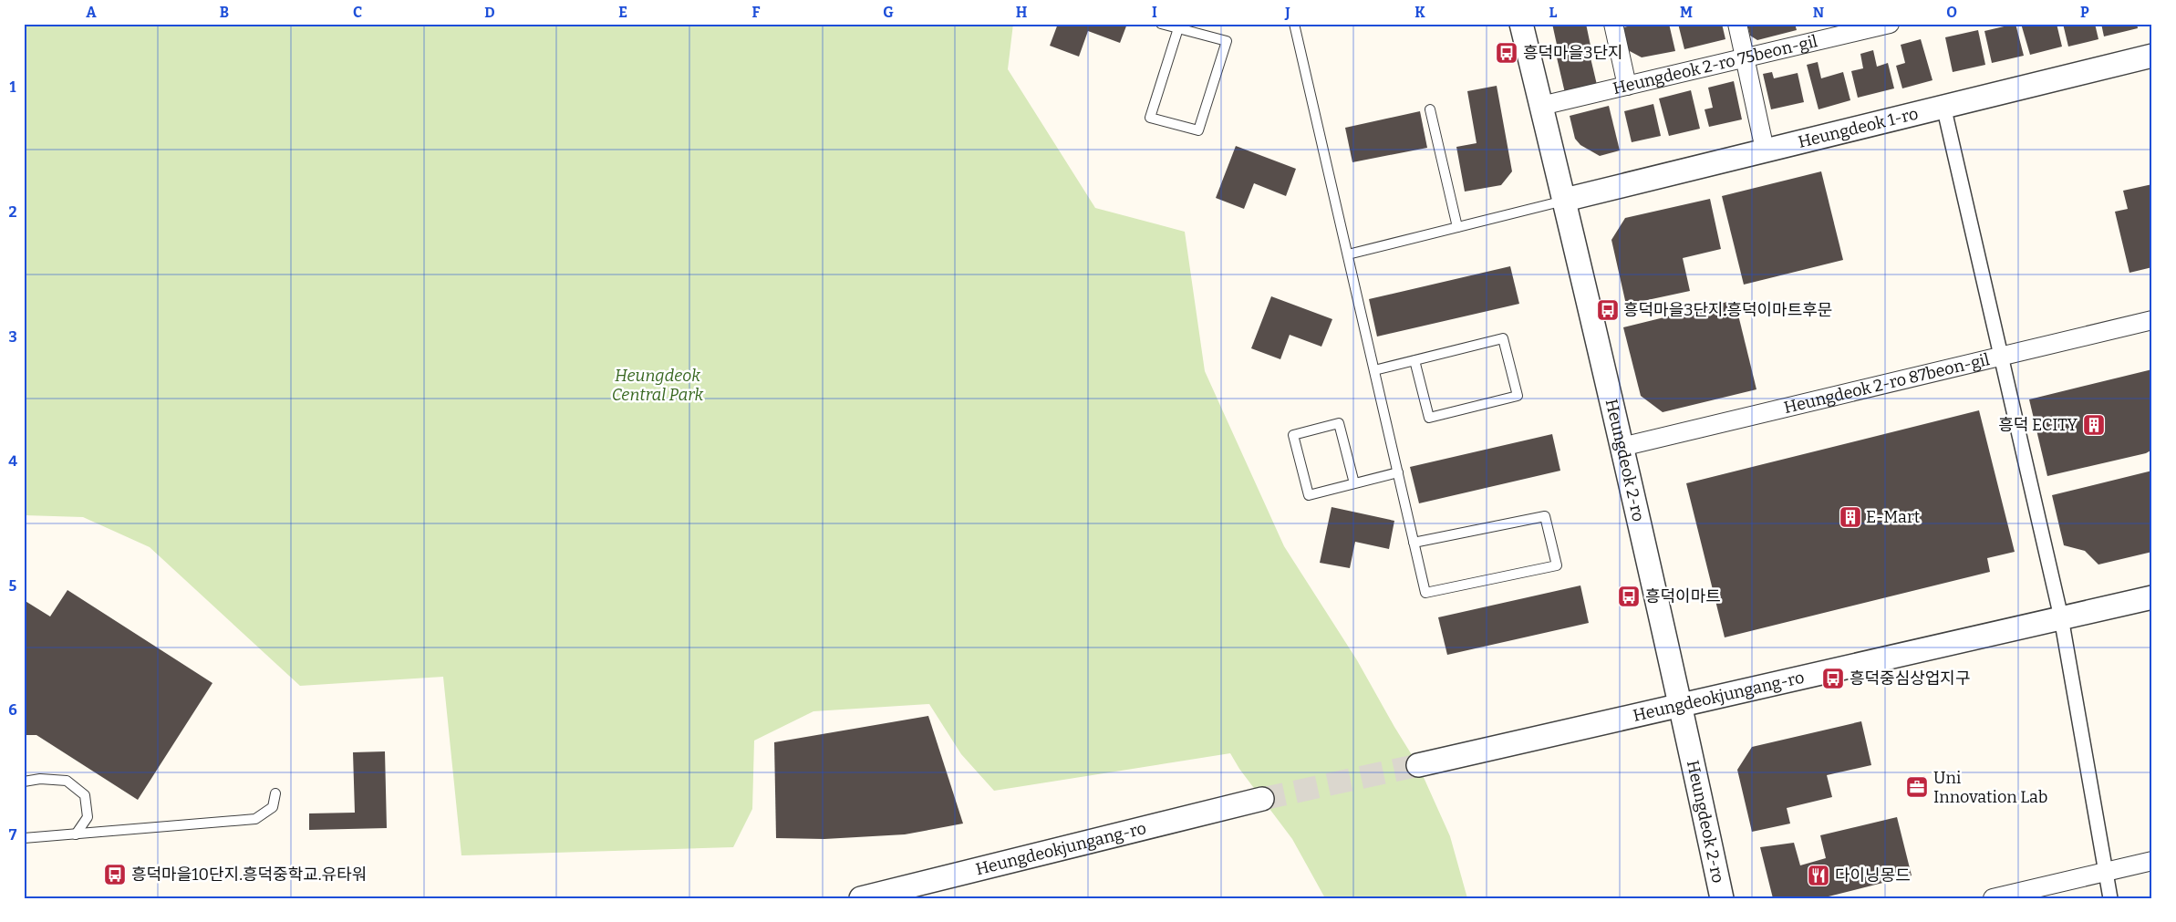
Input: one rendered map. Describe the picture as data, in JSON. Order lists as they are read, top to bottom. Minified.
{"streets":{"street":["Heungdeok 2-ro 75beon-gil","Heungdeok 1-ro","Heungdeok 2-ro 87beon-gil","Heungdeok 2-ro","Heungdeokjungang-ro"]},"crossings":[["Heungdeok 2-ro 75beon-gil","Heungdeok 2-ro"],["Heungdeok 1-ro","Heungdeok 2-ro"],["Heungdeok 2-ro 87beon-gil","Heungdeok 2-ro"],["Heungdeok 2-ro","Heungdeokjungang-ro"]],"parks":["Heungdeok Central Park"],"places":{"bus stop":["흥덕마을3단지","흥덕마을3단지.흥덕이마트후문","흥덕이마트","흥덕중심상업지구","흥덕마을10단지.흥덕중학교.유타워"],"building":["흥덕 ECITY","E-Mart"],"office":["Uni Innovation Lab"],"restaurant":["다이닝몽드"]},"grid":{"columns":["A","B","C","D","E","F","G","H","I","J","K","L","M","N","O","P"],"rows":["1","2","3","4","5","6","7"]}}
